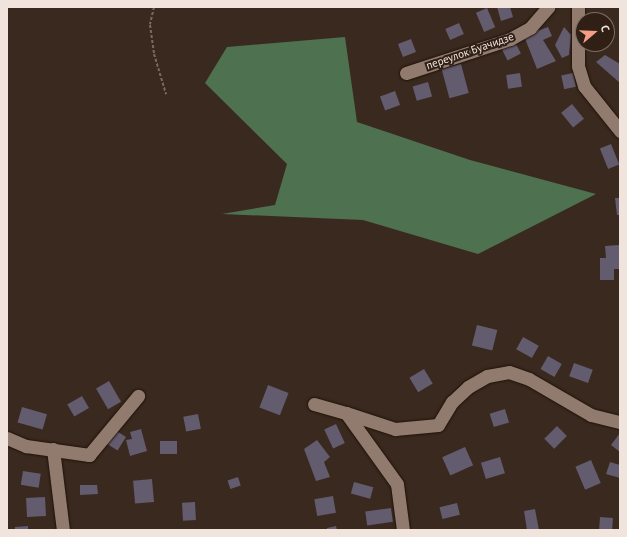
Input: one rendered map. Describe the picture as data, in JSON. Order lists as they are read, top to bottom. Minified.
{"streets":{"street":["переулок Буачидзе"]},"north":"right"}
